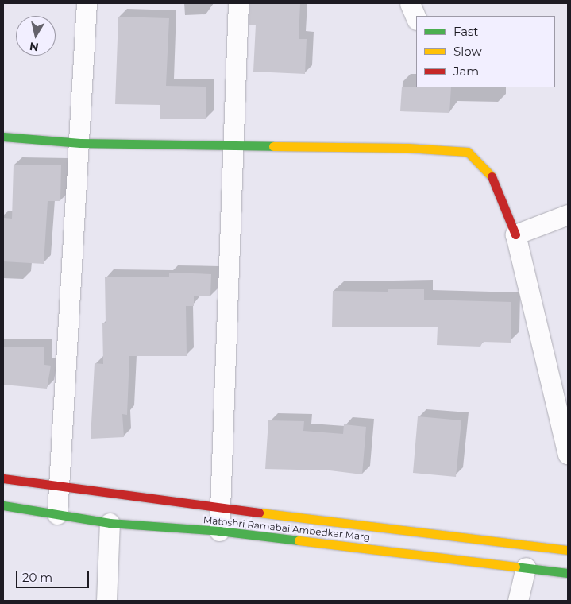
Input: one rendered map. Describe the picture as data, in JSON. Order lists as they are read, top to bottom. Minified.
{"streets":{"street":["Matoshri Ramabai Ambedkar Marg"]},"legend":["Fast","Slow","Jam"],"scale_bar":"20 m","north":"bottom"}
